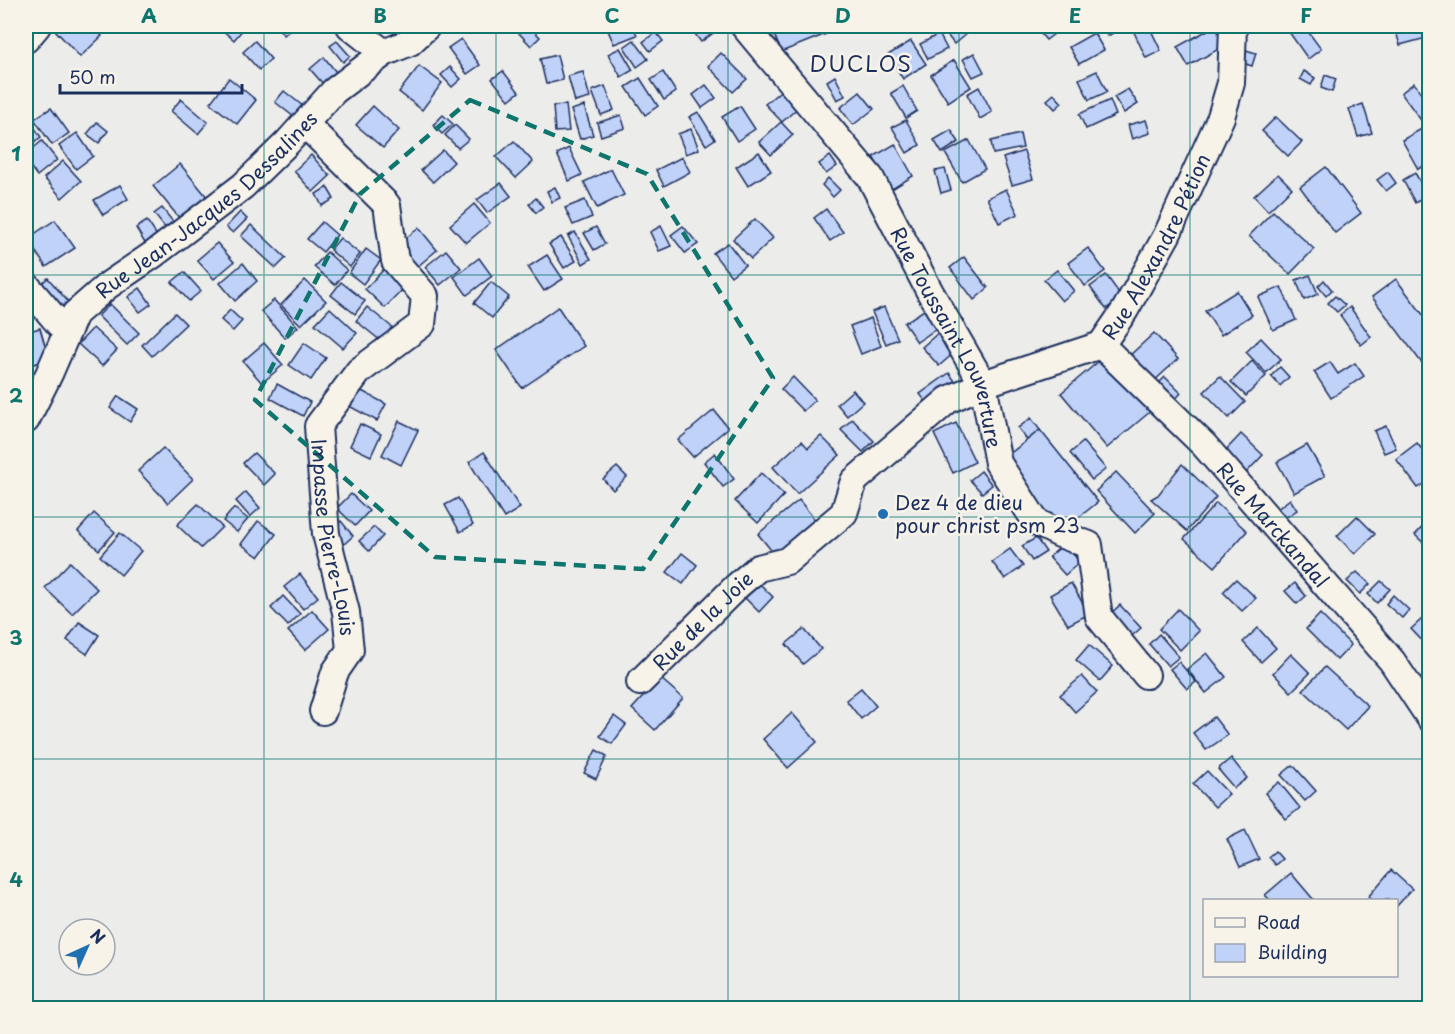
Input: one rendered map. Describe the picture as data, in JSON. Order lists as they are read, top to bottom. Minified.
{"streets":{"street":["Rue Jean-Jacques Dessalines","Rue Alexandre Pétion","Rue Toussaint Louverture","Rue Marckandal","Impasse Pierre-Louis","Rue de la Joie"]},"crossings":[["Rue Jean-Jacques Dessalines","Impasse Pierre-Louis"],["Rue Alexandre Pétion","Rue Toussaint Louverture"],["Rue Alexandre Pétion","Rue Marckandal"],["Rue Alexandre Pétion","Rue de la Joie"],["Rue Toussaint Louverture","Rue de la Joie"]],"districts":["DUCLOS"],"places":["Dez 4 de dieu pour christ psm 23"],"legend":["Road","Building"],"scale_bar":"50 m","north":"top right","grid":{"columns":["A","B","C","D","E","F"],"rows":["1","2","3","4"]}}
